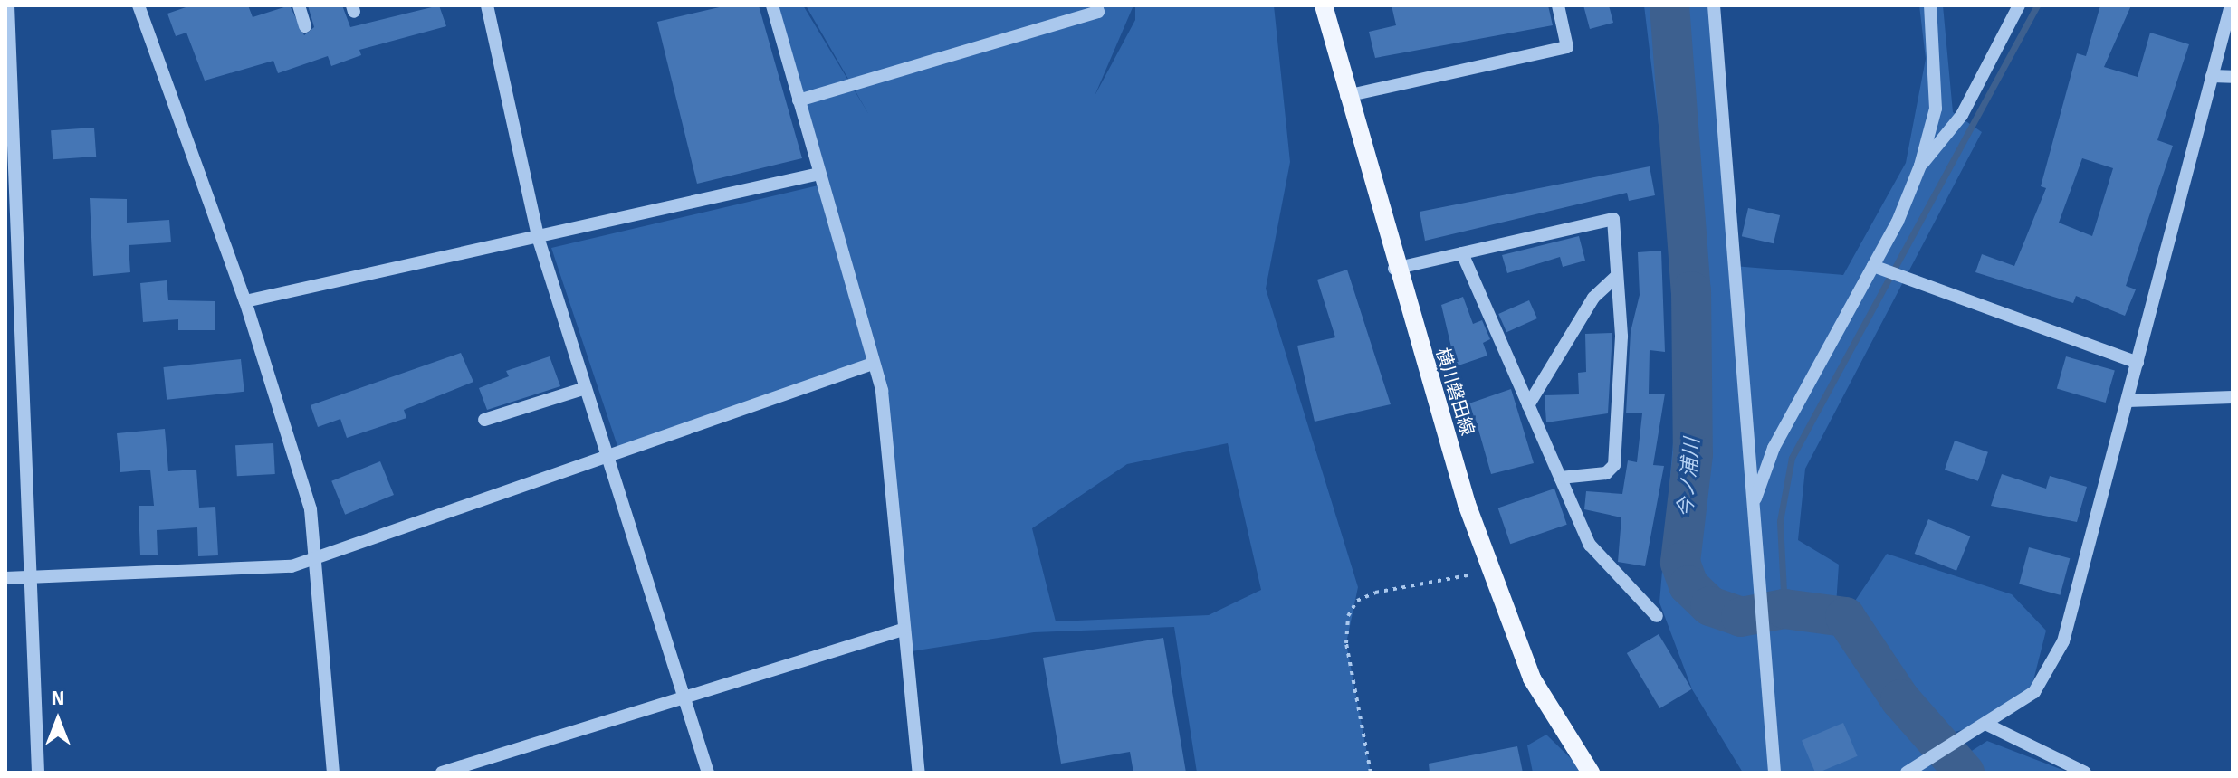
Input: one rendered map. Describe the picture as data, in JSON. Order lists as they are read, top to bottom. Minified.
{"streets":{"main road":["横川磐田線"]},"water":["今ノ浦川"],"north":"top"}
